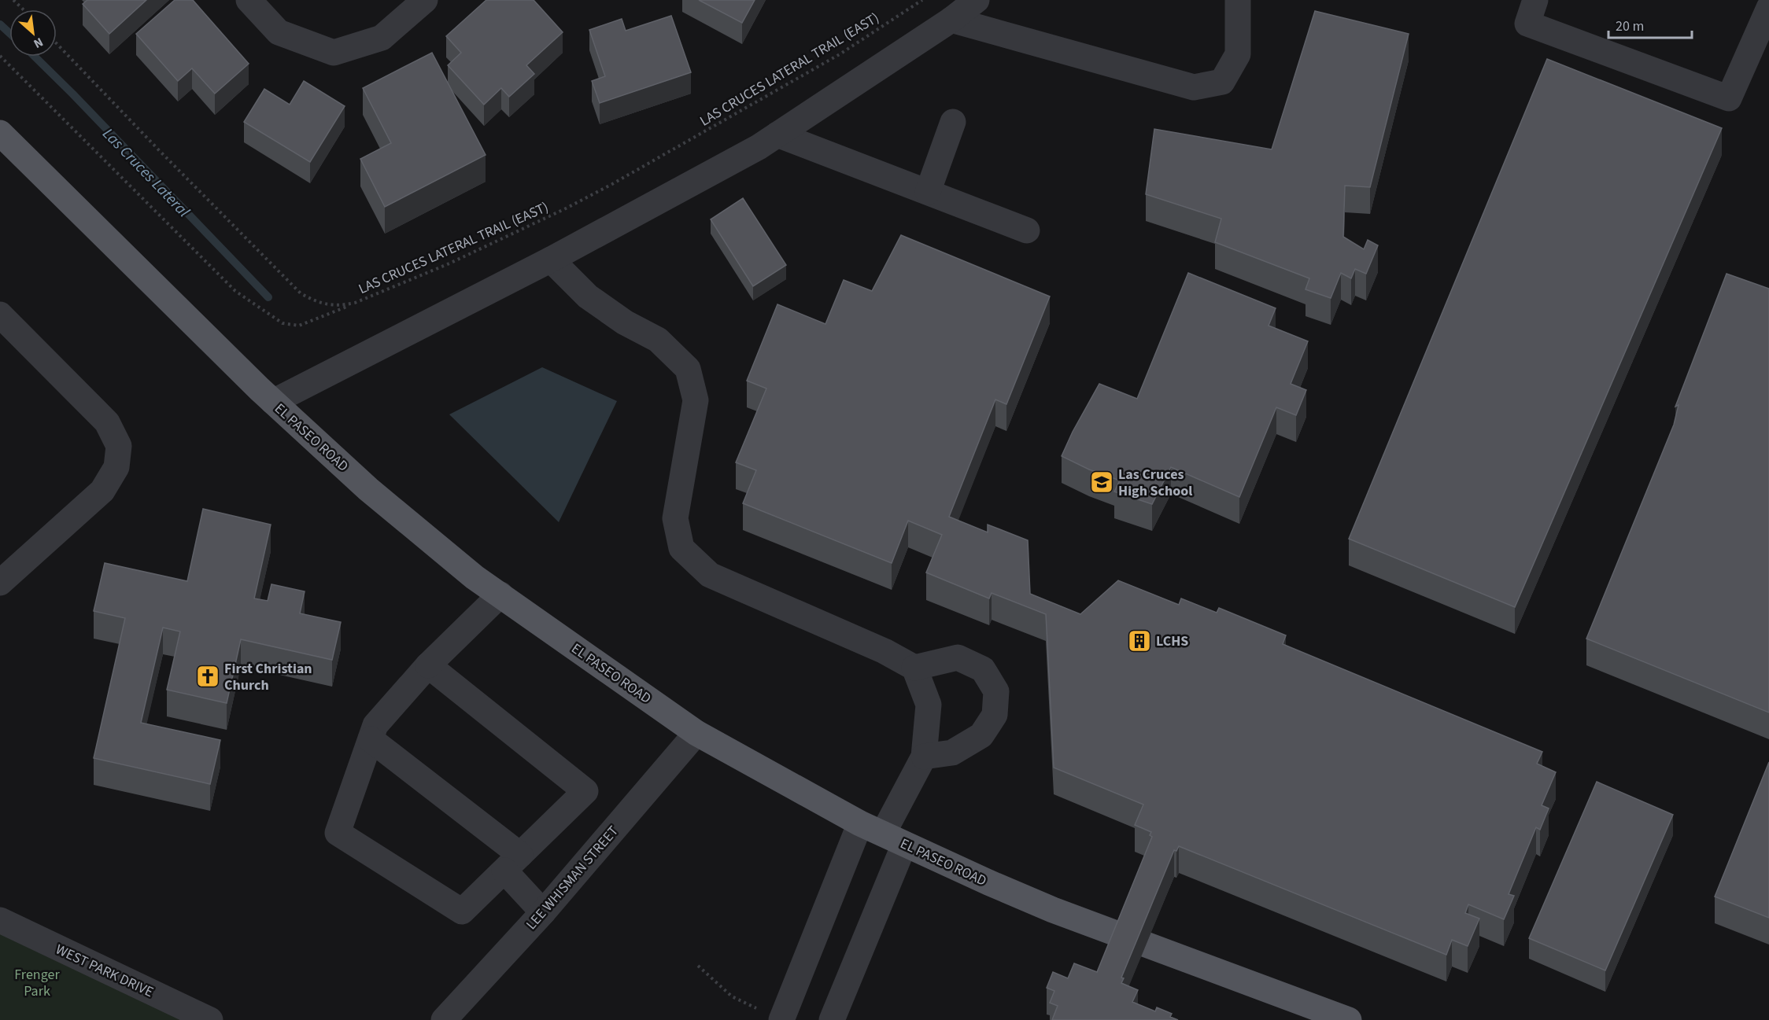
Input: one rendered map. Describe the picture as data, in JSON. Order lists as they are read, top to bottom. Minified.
{"streets":{"main road":["EL PASEO ROAD"],"street":["LEE WHISMAN STREET","WEST PARK DRIVE"],"path":["LAS CRUCES LATERAL TRAIL (EAST)"]},"crossings":[["EL PASEO ROAD","LEE WHISMAN STREET"]],"water":["Las Cruces Lateral"],"parks":["Frenger Park"],"places":{"school or university":["Las Cruces High School"],"building":["LCHS"],"church":["First Christian Church"]},"scale_bar":"20 m","north":"bottom right"}
